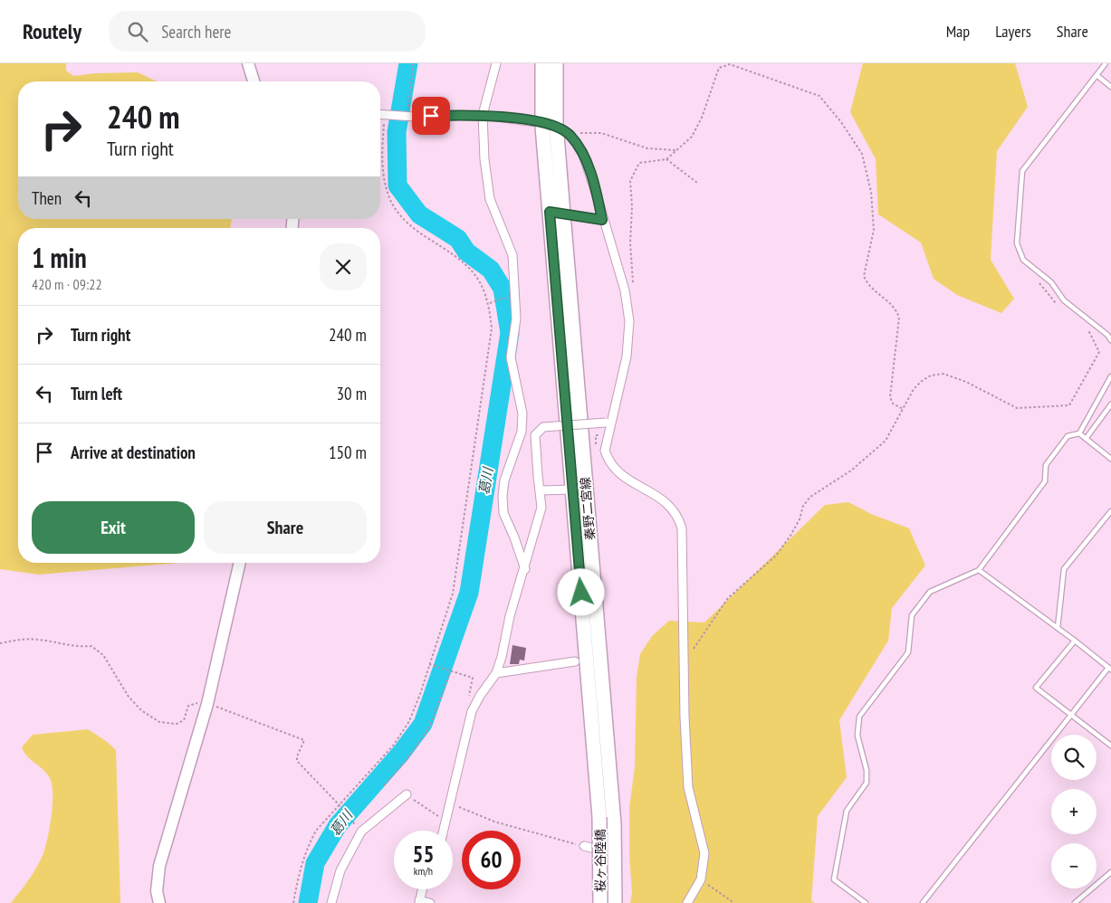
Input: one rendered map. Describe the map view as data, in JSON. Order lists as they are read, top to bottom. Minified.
{"streets":{"main road":["秦野二宮線","桜ヶ谷陸橋"]},"crossings":[["秦野二宮線","桜ヶ谷陸橋"]],"water":["葛川"],"page":{"header":"Routely","search":"Search here","nav":["Map","Layers","Share"],"turn":["240 m","Turn right"],"then":"Then","heading":["1 min","420 m · 09:22"],"list":[{"name":"Turn right","value":"240 m"},{"name":"Turn left","value":"30 m"},{"name":"Arrive at destination","value":"150 m"}],"buttons":["Exit","Share"],"map_buttons":["+","−"],"speed":"55 km/h","limit":"60"}}
